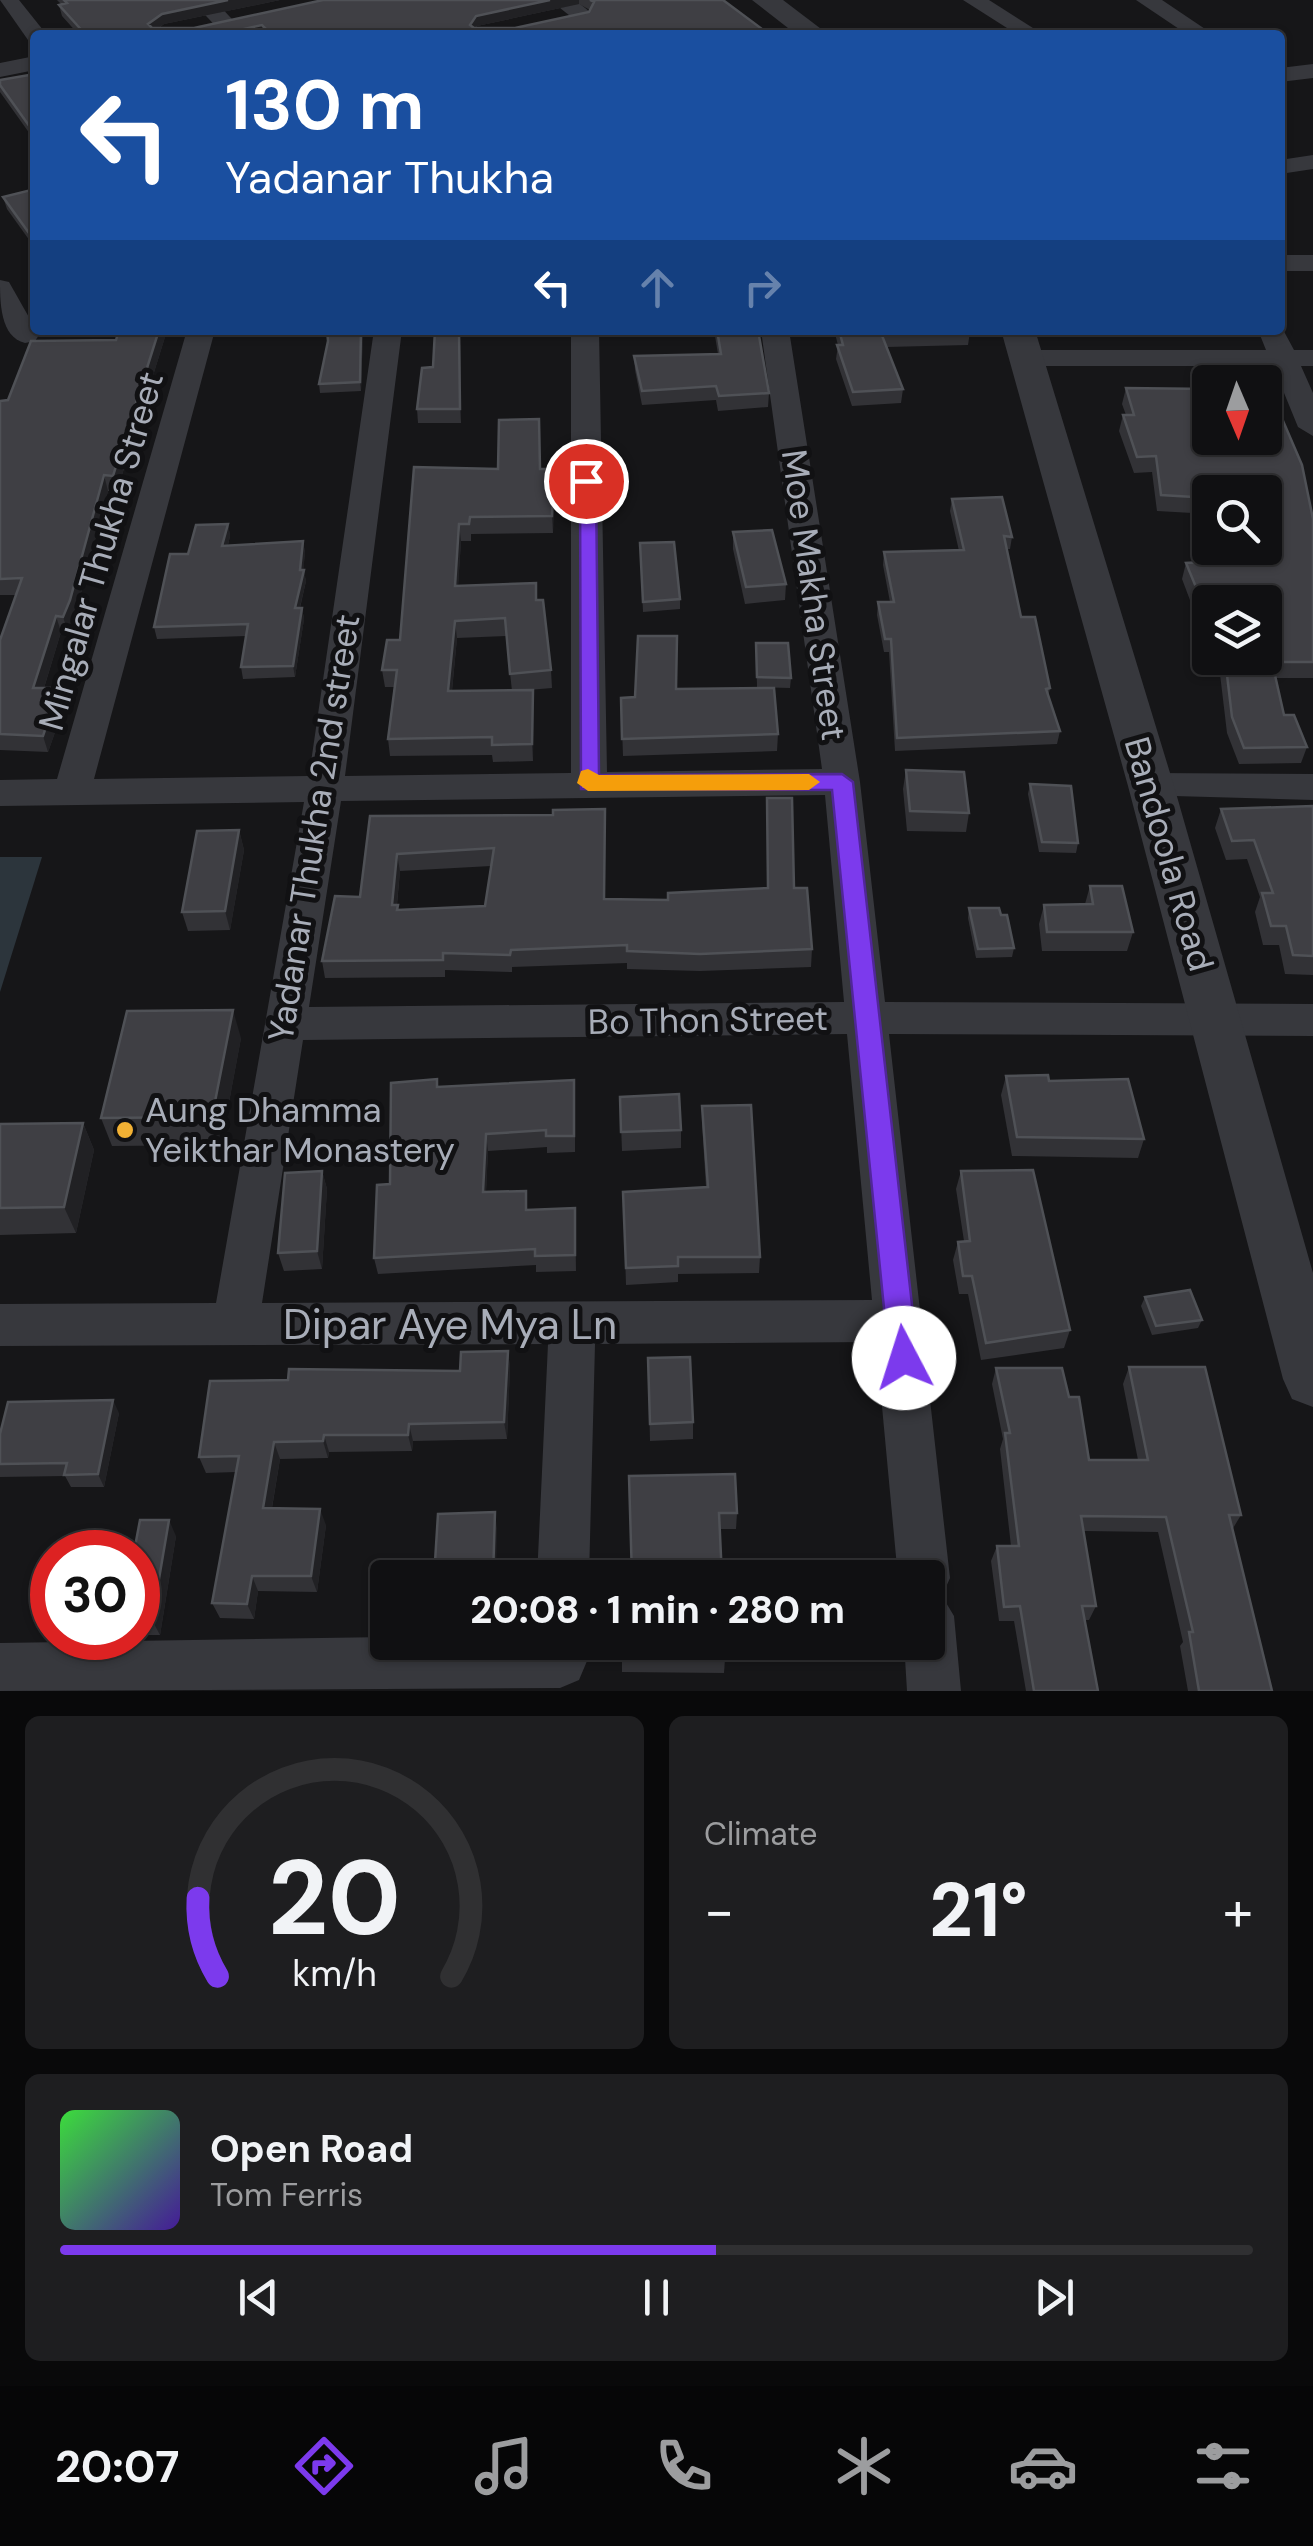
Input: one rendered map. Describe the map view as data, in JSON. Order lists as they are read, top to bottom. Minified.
{"streets":{"street":["Mingalar Thukha Street","Moe Makha Street","Yadanar Thukha 2nd street","Bandoola Road","Bo Thon Street","Dipar Aye Mya Ln"]},"crossings":[["Moe Makha Street","Bo Thon Street"],["Moe Makha Street","Dipar Aye Mya Ln"],["Yadanar Thukha 2nd street","Bo Thon Street"],["Yadanar Thukha 2nd street","Dipar Aye Mya Ln"],["Bandoola Road","Bo Thon Street"]],"places":["Aung Dhamma Yeikthar Monastery"],"north":"bottom","page":{"turn":["130 m","Yadanar Thukha"],"limit":"30","trip":"20:08 · 1 min · 280 m","tile":"Climate","heat":["−","21°","+"],"song":["Open Road","Tom Ferris"],"tabs":"20:07","gauge":["20","km/h"]}}
